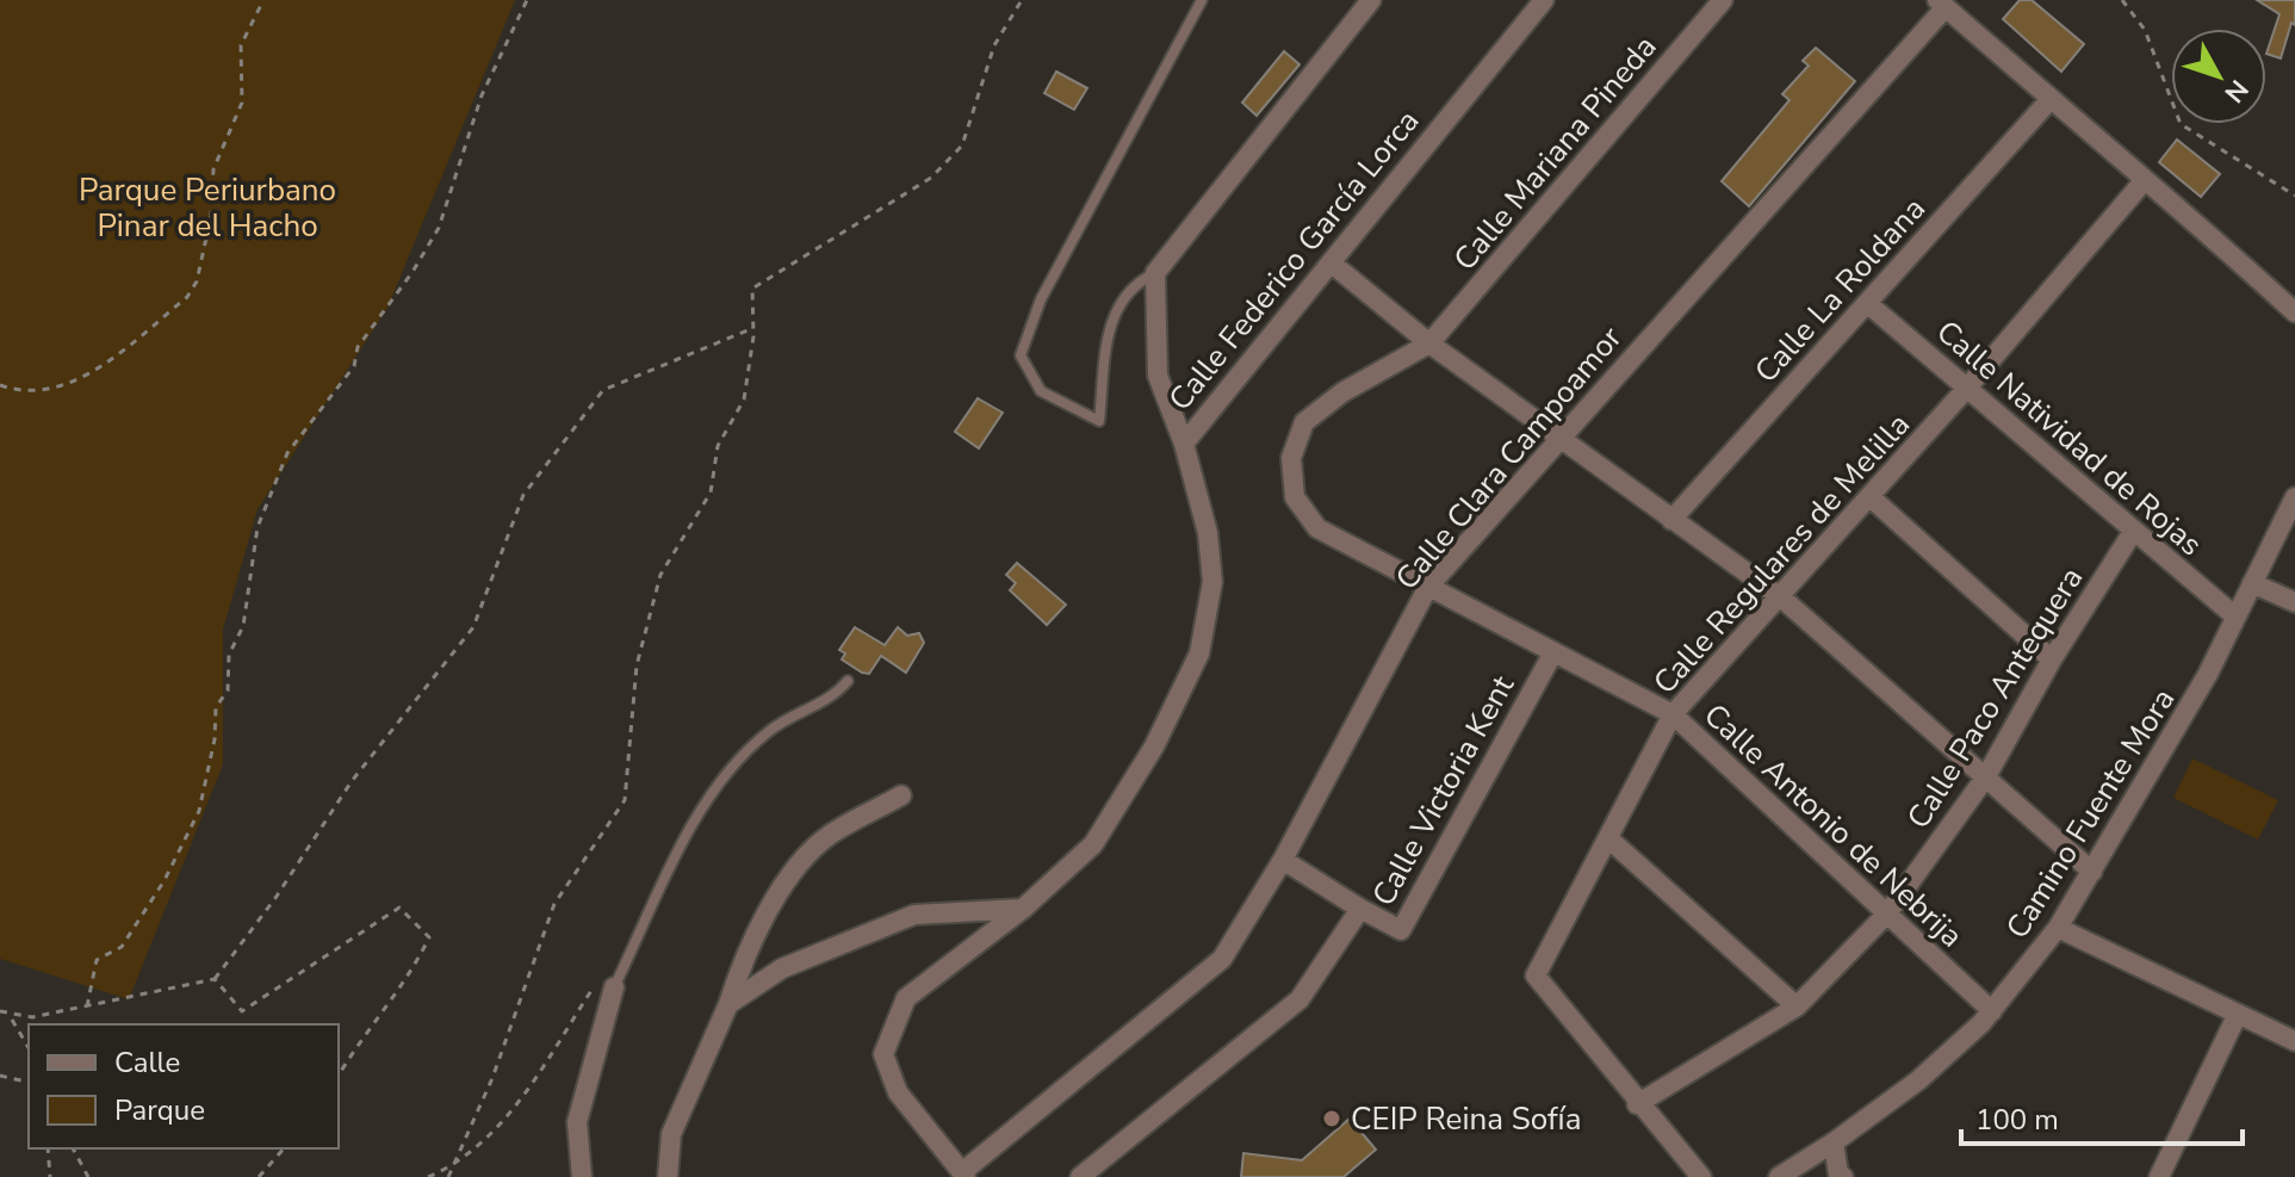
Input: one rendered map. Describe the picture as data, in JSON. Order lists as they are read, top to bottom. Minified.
{"streets":{"street":["Calle Mariana Pineda","Calle Federico García Lorca","Calle La Roldana","Calle Natividad de Rojas","Calle Clara Campoamor","Calle Regulares de Melilla","Calle Paco Antequera","Calle Victoria Kent","Camino Fuente Mora","Calle Antonio de Nebrija"]},"crossings":[["Calle Mariana Pineda","Calle Antonio de Nebrija"],["Calle Federico García Lorca","Calle Clara Campoamor"],["Calle La Roldana","Calle Natividad de Rojas"],["Calle Natividad de Rojas","Calle Regulares de Melilla"],["Calle Natividad de Rojas","Calle Paco Antequera"],["Calle Natividad de Rojas","Camino Fuente Mora"],["Calle Clara Campoamor","Calle Victoria Kent"],["Calle Clara Campoamor","Calle Antonio de Nebrija"],["Calle Regulares de Melilla","Calle Paco Antequera"],["Calle Regulares de Melilla","Calle Antonio de Nebrija"],["Calle Paco Antequera","Calle Antonio de Nebrija"],["Calle Victoria Kent","Calle Antonio de Nebrija"],["Camino Fuente Mora","Calle Antonio de Nebrija"]],"parks":["Parque Periurbano Pinar del Hacho"],"places":["CEIP Reina Sofía"],"legend":["Calle","Parque"],"scale_bar":"100 m","north":"bottom right"}
